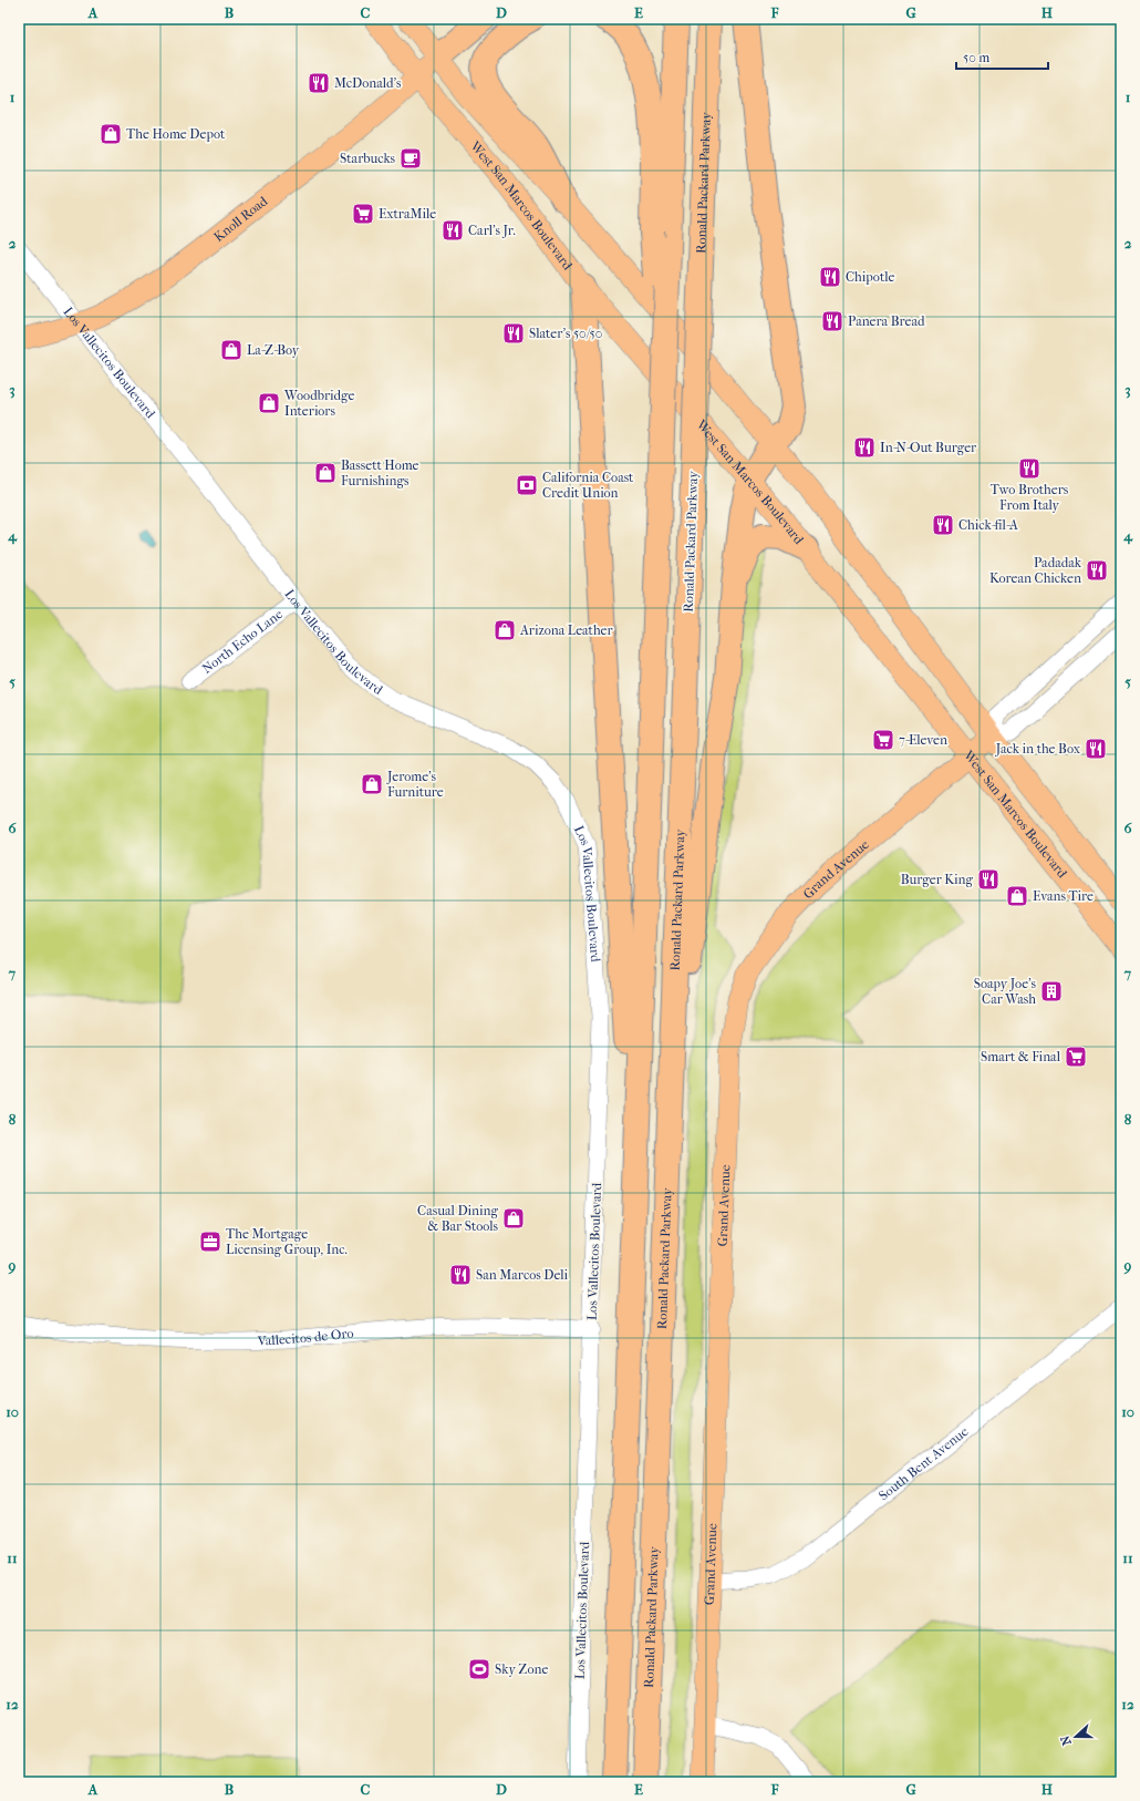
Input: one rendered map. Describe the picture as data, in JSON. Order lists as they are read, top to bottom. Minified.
{"streets":{"highway":["Ronald Packard Parkway"],"main road":["West San Marcos Boulevard","Knoll Road","Grand Avenue"],"street":["Los Vallecitos Boulevard","North Echo Lane","Vallecitos de Oro","South Bent Avenue"]},"crossings":[["West San Marcos Boulevard","Knoll Road"],["West San Marcos Boulevard","Grand Avenue"],["Knoll Road","Los Vallecitos Boulevard"],["Los Vallecitos Boulevard","North Echo Lane"],["Los Vallecitos Boulevard","Vallecitos de Oro"],["Grand Avenue","South Bent Avenue"]],"places":{"restaurant":["McDonald's","Carl's Jr.","Chipotle","Panera Bread","Slater's 50/50","In-N-Out Burger","Two Brothers From Italy","Chick-fil-A","Padadak Korean Chicken","Jack in the Box","Burger King","San Marcos Deli"],"shop":["The Home Depot","La-Z-Boy","Woodbridge Interiors","Bassett Home Furnishings","Arizona Leather","Jerome's Furniture","Evans Tire","Casual Dining & Bar Stools"],"cafe":["Starbucks"],"supermarket":["ExtraMile","7-Eleven","Smart & Final"],"bank":["California Coast Credit Union"],"building":["Soapy Joe's Car Wash"],"office":["The Mortgage Licensing Group, Inc."],"sports":["Sky Zone"]},"scale_bar":"50 m","north":"left","grid":{"columns":["A","B","C","D","E","F","G","H"],"rows":["1","2","3","4","5","6","7","8","9","10","11","12"]}}
